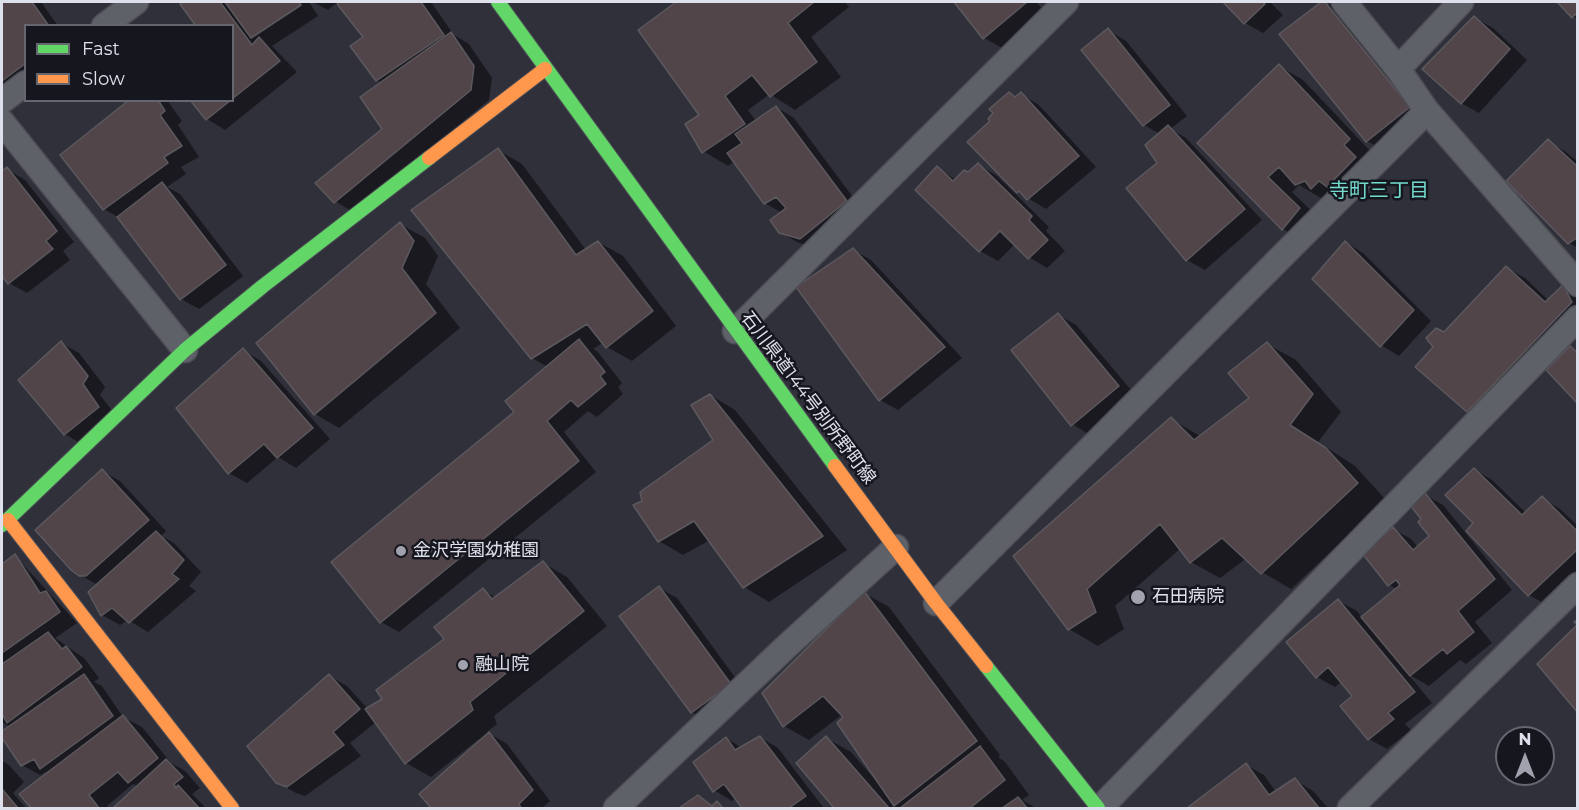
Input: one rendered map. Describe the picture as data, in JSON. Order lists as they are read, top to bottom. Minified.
{"streets":{"street":["石川県道144号別所野町線"]},"districts":["寺町三丁目"],"places":["金沢学園幼稚園","石田病院","融山院"],"legend":["Fast","Slow"],"north":"top"}
